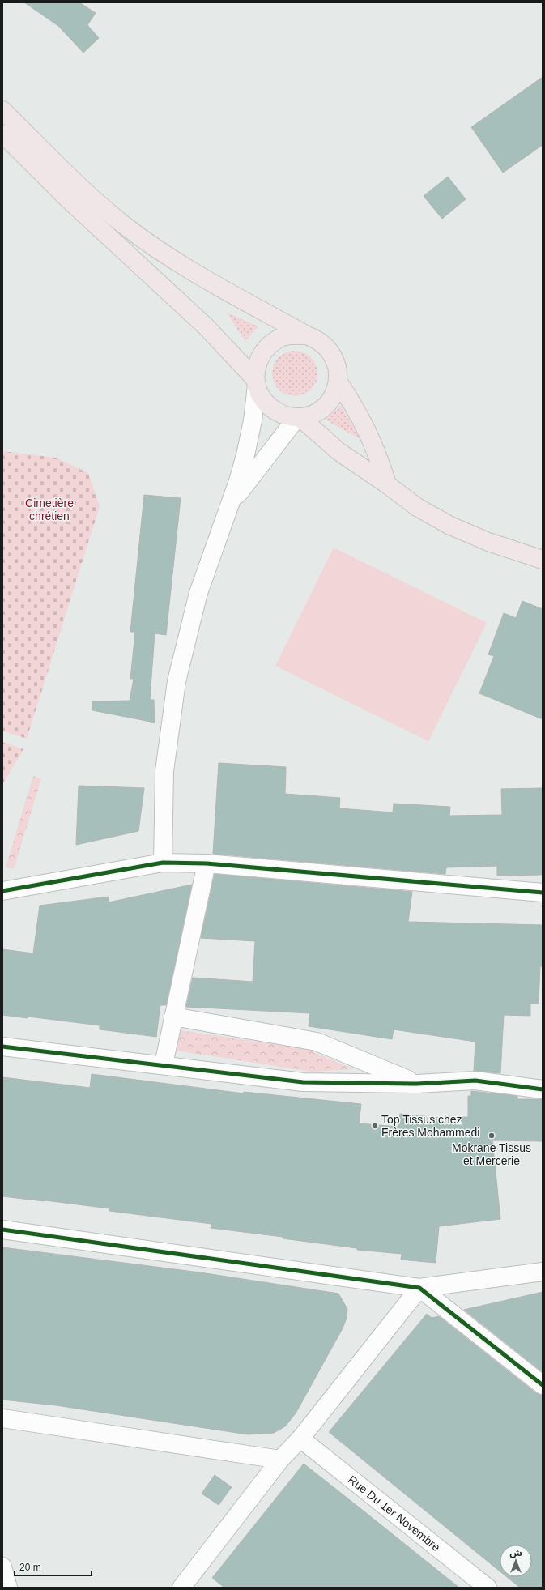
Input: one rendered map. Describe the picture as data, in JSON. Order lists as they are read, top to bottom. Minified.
{"streets":{"street":["Rue Du 1er Novembre"]},"parks":["Cimetière chrétien"],"places":["Top Tissus chez Frères Mohammedi","Mokrane Tissus et Mercerie"],"scale_bar":"20 m","north":"top"}
